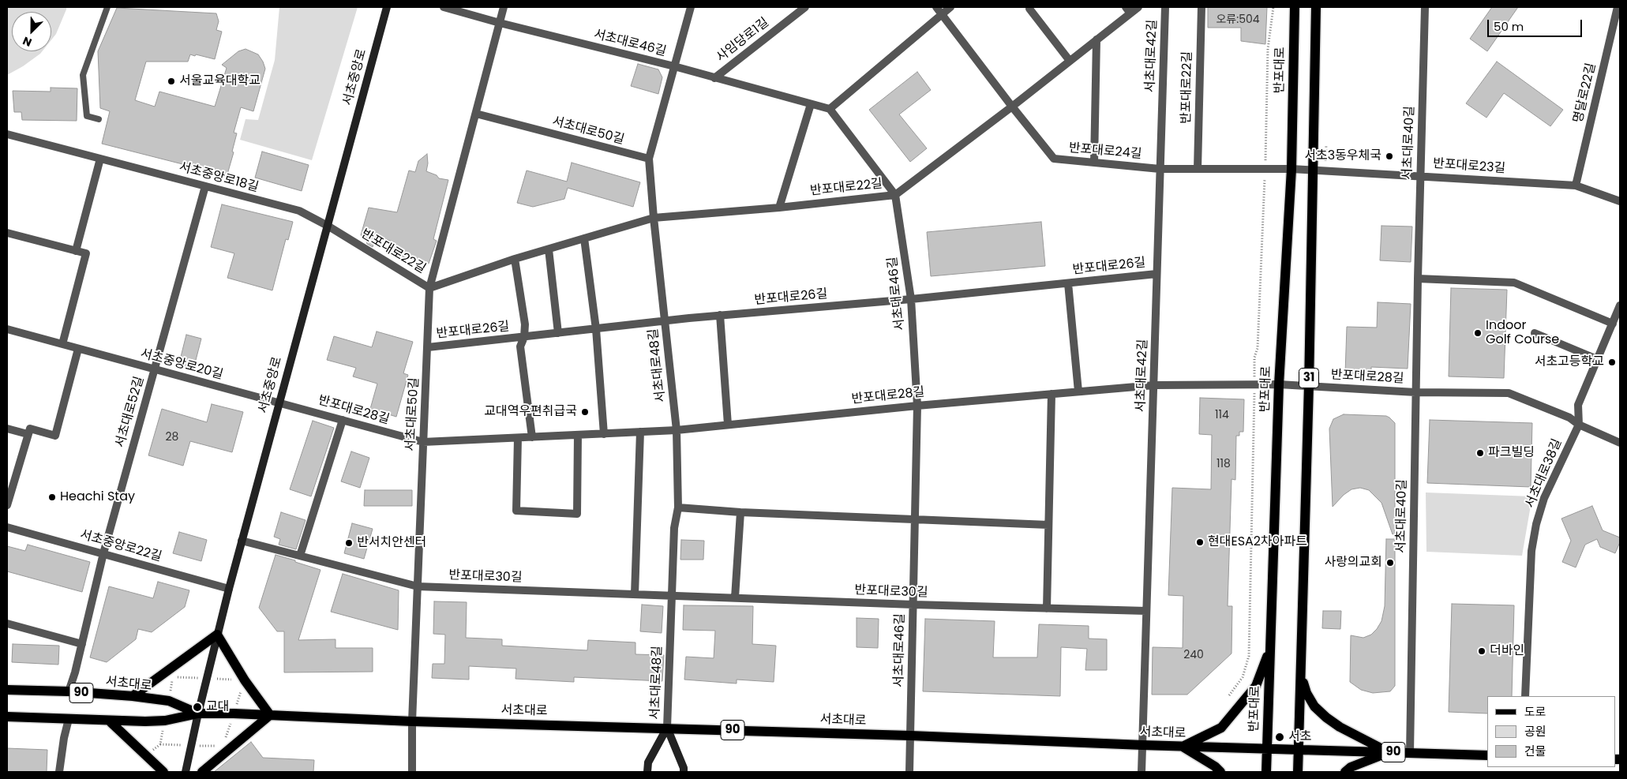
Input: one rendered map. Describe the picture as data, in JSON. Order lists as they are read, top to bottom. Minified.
{"streets":{"main road":["반포대로","서초중앙로","31","서초대로","90"],"street":["사임당로1길","서초대로46길","서초대로42길","반포대로22길","명달로22길","서초대로50길","서초대로40길","반포대로24길","반포대로23길","서초중앙로18길","반포대로26길","서초중앙로20길","서초대로48길","반포대로28길","서초대로52길","서초대로38길","서초중앙로22길","반포대로30길"]},"crossings":[["사임당로1길","서초대로46길"],["서초대로46길","반포대로22길"],["서초대로46길","서초대로50길"],["서초대로46길","반포대로26길"],["서초대로46길","서초대로48길"],["서초대로46길","반포대로28길"],["서초대로46길","반포대로30길"],["서초대로46길","서초대로"],["서초대로42길","반포대로24길"],["서초대로42길","반포대로26길"],["서초대로42길","반포대로28길"],["서초대로42길","반포대로30길"],["서초대로42길","서초대로"],["반포대로","반포대로24길"],["반포대로","반포대로28길"],["반포대로","서초대로"],["서초중앙로","반포대로22길"],["서초중앙로","서초중앙로18길"],["서초중앙로","서초중앙로20길"],["서초중앙로","반포대로28길"],["서초중앙로","서초중앙로22길"],["서초중앙로","반포대로30길"],["서초중앙로","서초대로"],["반포대로22길","서초대로50길"],["반포대로22길","반포대로24길"],["반포대로22길","서초중앙로18길"],["반포대로22길","서초대로48길"],["명달로22길","반포대로23길"],["서초대로50길","반포대로26길"],["서초대로50길","서초대로48길"],["서초대로50길","반포대로28길"],["서초대로50길","반포대로30길"],["서초대로50길","서초대로"],["서초대로40길","반포대로23길"],["서초대로40길","반포대로28길"],["서초대로40길","서초대로"],["반포대로24길","반포대로23길"],["반포대로24길","31"],["반포대로23길","31"],["서초중앙로18길","서초대로52길"],["반포대로26길","서초대로48길"],["서초중앙로20길","반포대로28길"],["서초중앙로20길","서초대로52길"],["서초대로48길","반포대로28길"],["서초대로48길","반포대로30길"],["서초대로48길","서초대로"],["반포대로28길","31"],["반포대로28길","서초대로38길"],["31","서초대로"],["서초대로52길","서초중앙로22길"],["서초대로52길","서초대로"]],"places":["서울교육대학교","서초3동우체국","Indoor Golf Course","서초고등학교","교대역우편취급국","파크빌딩","Heachi Stay","현대ESA2차아파트","반서치안센터","사랑의교회","더바인","교대","서초"],"house_numbers":["오류:504","114","28","118","240"],"legend":["도로","공원","건물"],"scale_bar":"50 m","north":"bottom left"}
